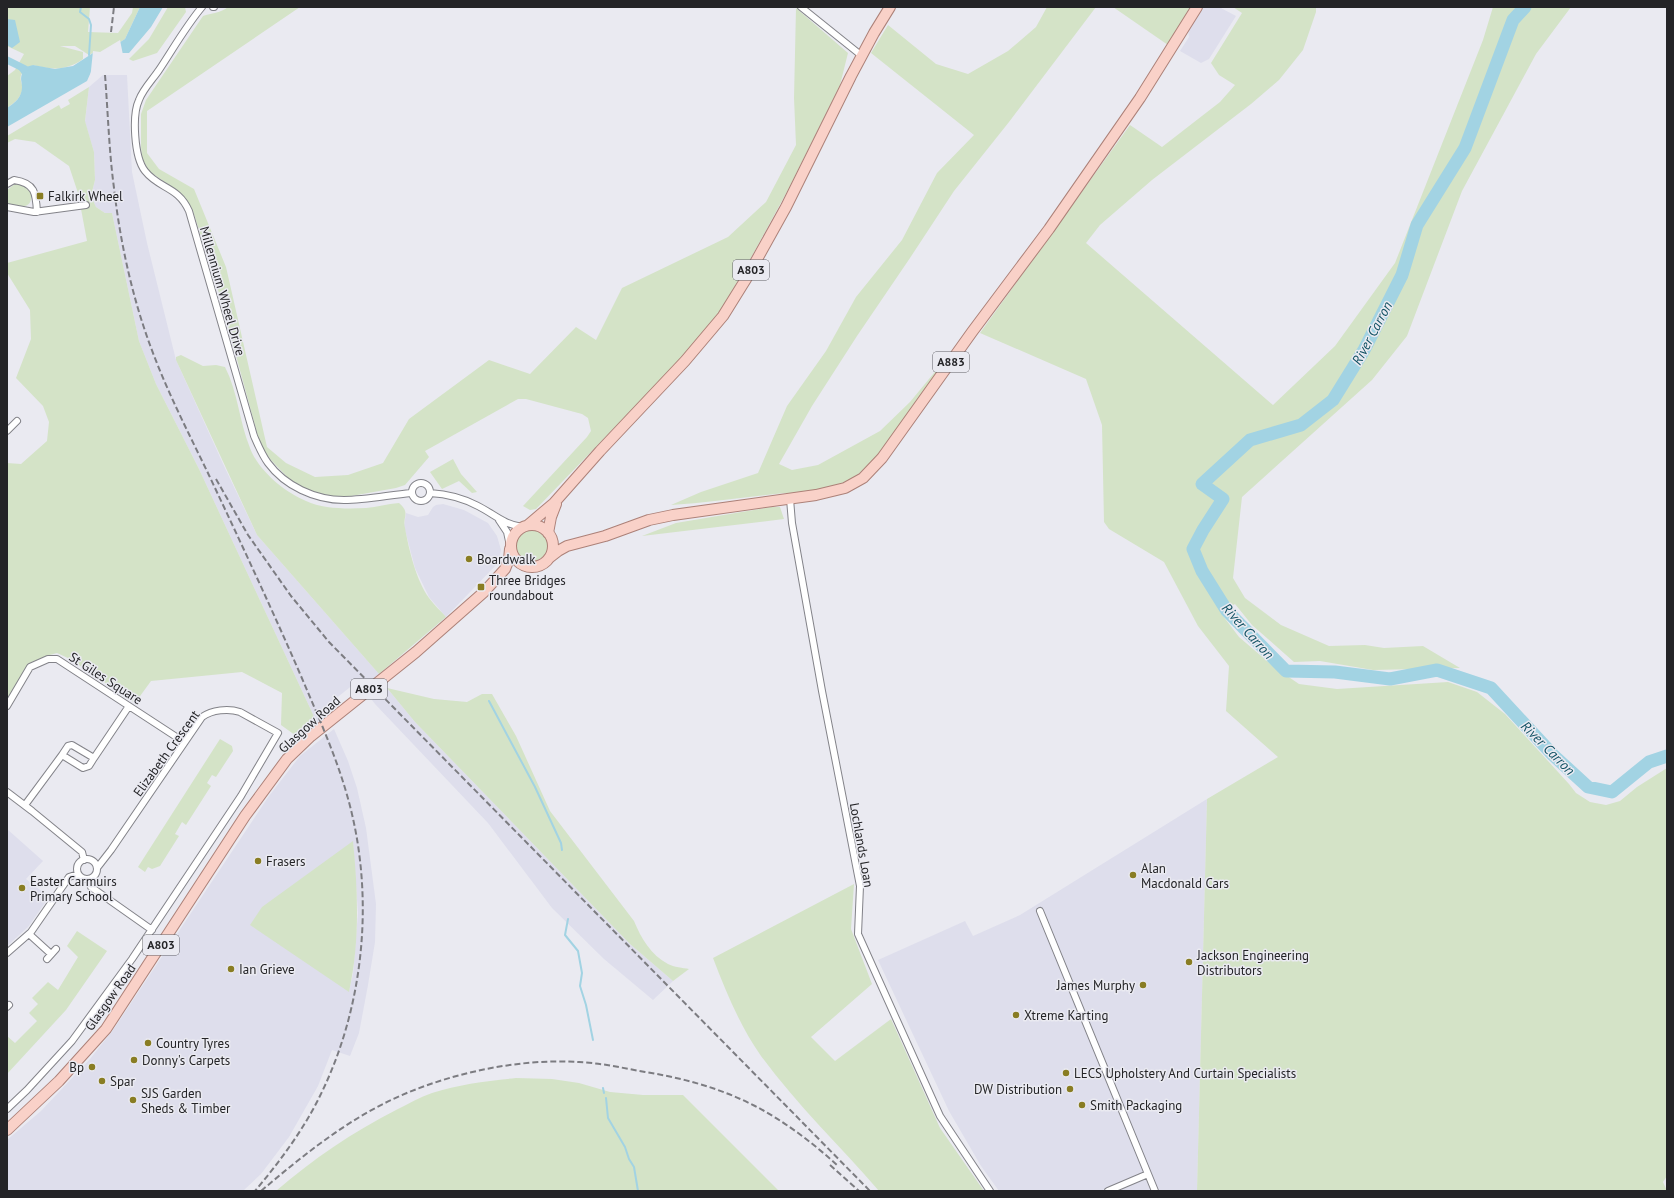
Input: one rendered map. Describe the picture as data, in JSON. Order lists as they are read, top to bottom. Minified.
{"streets":{"main road":["A803","A883","Glasgow Road"],"street":["Millennium Wheel Drive","St Giles Square","Elizabeth Crescent","Lochlands Loan"]},"crossings":[["A803","Glasgow Road"],["A883","Lochlands Loan"],["St Giles Square","Elizabeth Crescent"],["Glasgow Road","Elizabeth Crescent"]],"water":["River Carron"],"places":{"transit":["Falkirk Wheel","Three Bridges roundabout"],"other":["Boardwalk","Frasers","Alan Macdonald Cars","Easter Carmuirs Primary School","Jackson Engineering Distributors","Ian Grieve","James Murphy","Xtreme Karting","Country Tyres","Donny's Carpets","Bp","LECS Upholstery And Curtain Specialists","Spar","DW Distribution","SJS Garden Sheds & Timber","Smith Packaging"]}}
